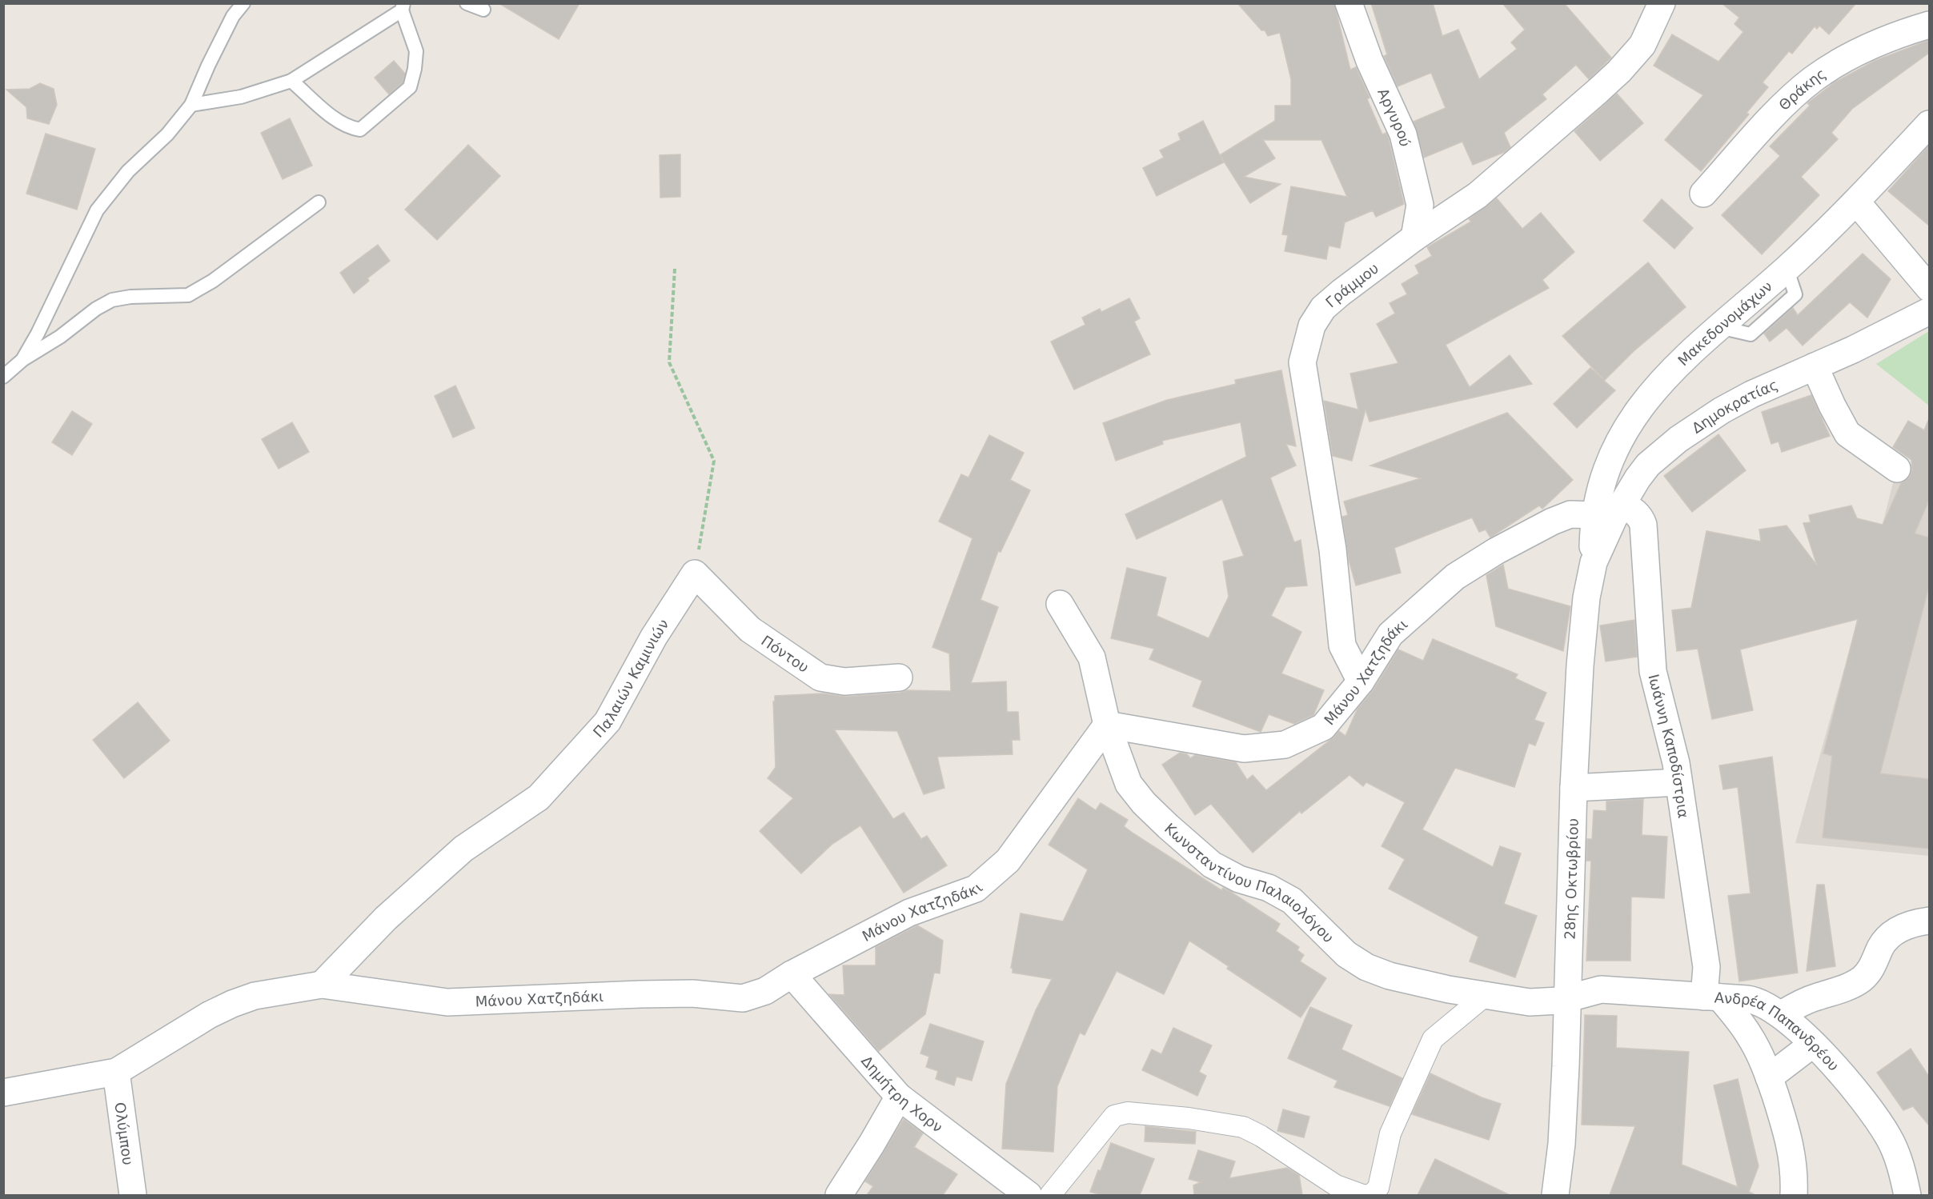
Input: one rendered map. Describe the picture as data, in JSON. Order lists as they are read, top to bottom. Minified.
{"streets":{"street":["Θράκης","Αργυρού","Γράμμου","Μακεδονομάχων","Δημοκρατίας","Πόντου","Μάνου Χατζηδάκι","Παλαιών Καμινιών","Ιωάννη Καποδίστρια","28ης Οκτωβρίου","Κωνσταντίνου Παλαιολόγου","Ανδρέα Παπανδρέου","Δημήτρη Χορν","Ολύμπου"]},"crossings":[["Αργυρού","Γράμμου"],["Γράμμου","Μάνου Χατζηδάκι"],["Μακεδονομάχων","Δημοκρατίας"],["Μακεδονομάχων","Μάνου Χατζηδάκι"],["Μακεδονομάχων","28ης Οκτωβρίου"],["Δημοκρατίας","Ιωάννη Καποδίστρια"],["Δημοκρατίας","28ης Οκτωβρίου"],["Πόντου","Παλαιών Καμινιών"],["Μάνου Χατζηδάκι","Παλαιών Καμινιών"],["Μάνου Χατζηδάκι","Κωνσταντίνου Παλαιολόγου"],["Μάνου Χατζηδάκι","Δημήτρη Χορν"],["Μάνου Χατζηδάκι","Ολύμπου"],["Ιωάννη Καποδίστρια","Ανδρέα Παπανδρέου"],["28ης Οκτωβρίου","Κωνσταντίνου Παλαιολόγου"],["28ης Οκτωβρίου","Ανδρέα Παπανδρέου"],["Κωνσταντίνου Παλαιολόγου","Ανδρέα Παπανδρέου"]]}
